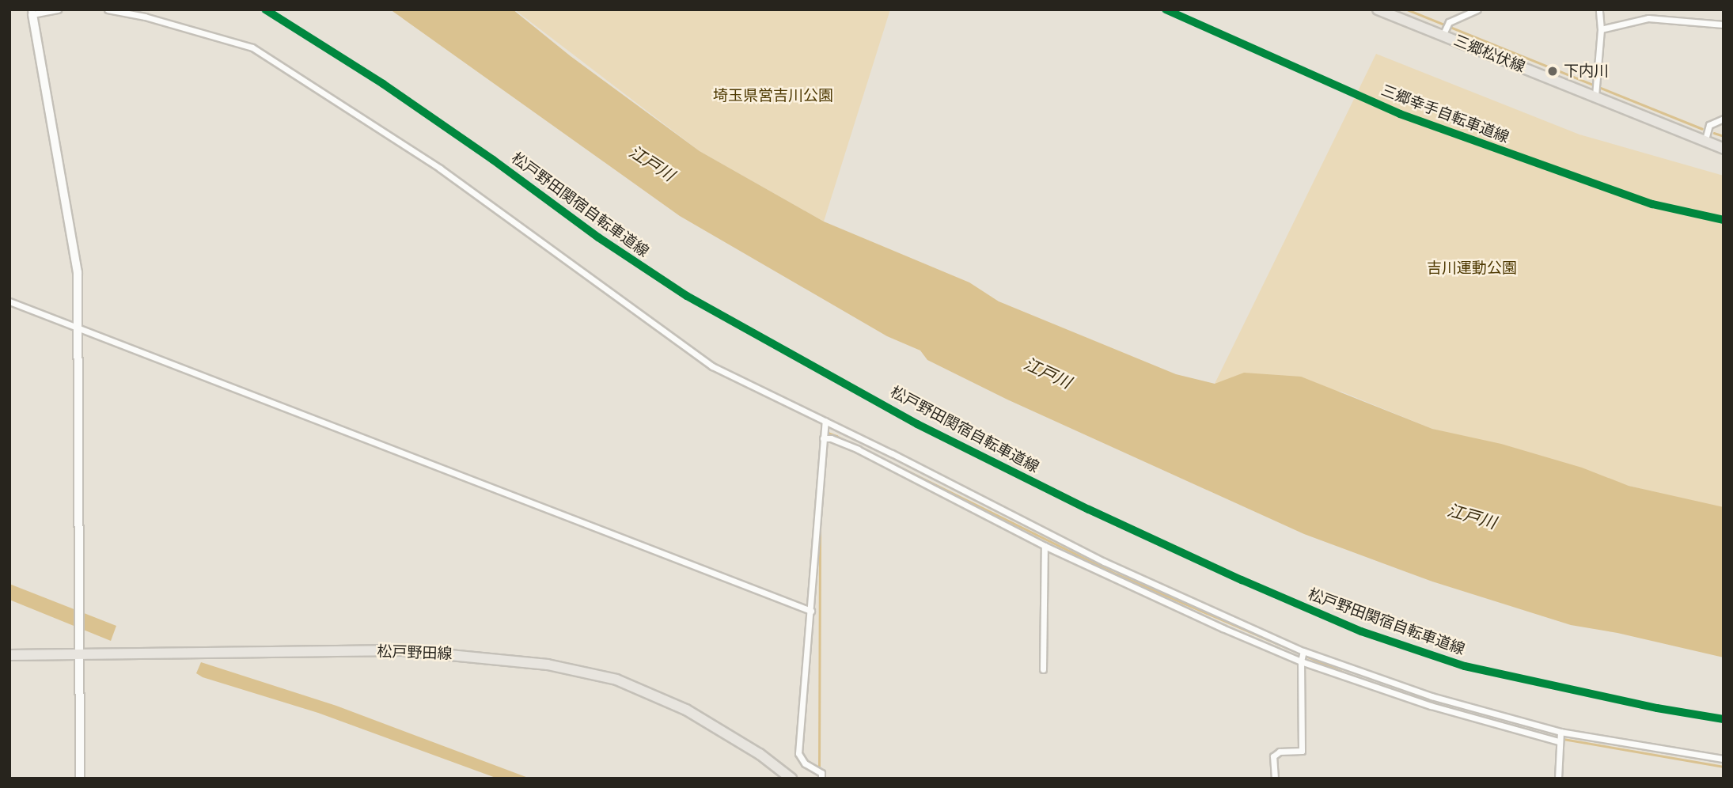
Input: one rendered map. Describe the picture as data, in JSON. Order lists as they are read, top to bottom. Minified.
{"streets":{"main road":["三郷松伏線","松戸野田線"],"cycle path":["三郷幸手自転車道線","松戸野田関宿自転車道線"]},"water":["江戸川"],"parks":["埼玉県営吉川公園","吉川運動公園"],"places":["下内川"]}
